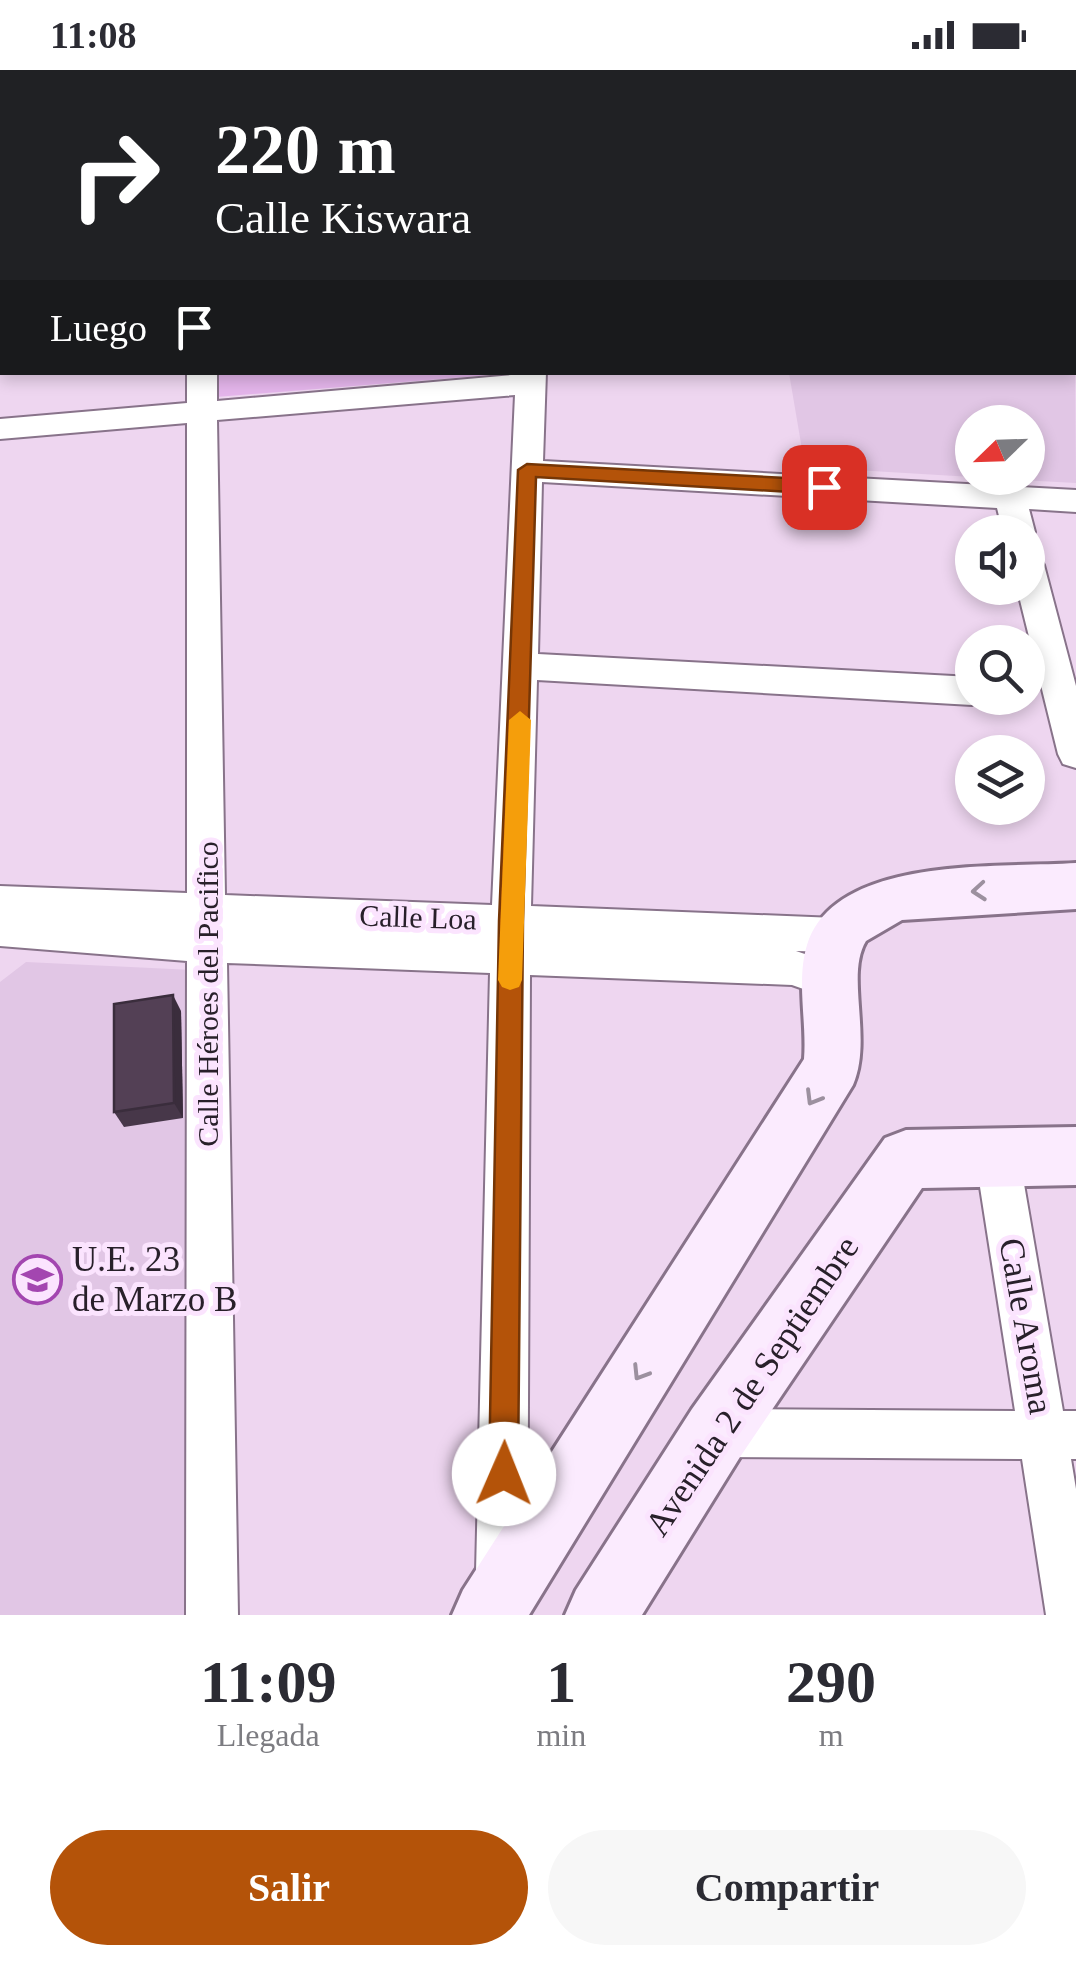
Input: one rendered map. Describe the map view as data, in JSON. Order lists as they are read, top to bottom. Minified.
{"streets":{"street":["Calle Loa","Calle Héroes del Pacifico","Calle Aroma","Avenida 2 de Septiembre"]},"crossings":[["Calle Loa","Calle Héroes del Pacifico"],["Calle Aroma","Avenida 2 de Septiembre"]],"places":{"school or university":["U.E. 23 de Marzo B"]},"north":"bottom left","page":{"status":"11:08","turn":["220 m","Calle Kiswara"],"then":"Luego","eta":["11:09","Llegada","1","min","290","m"],"buttons":["Salir","Compartir"]}}
